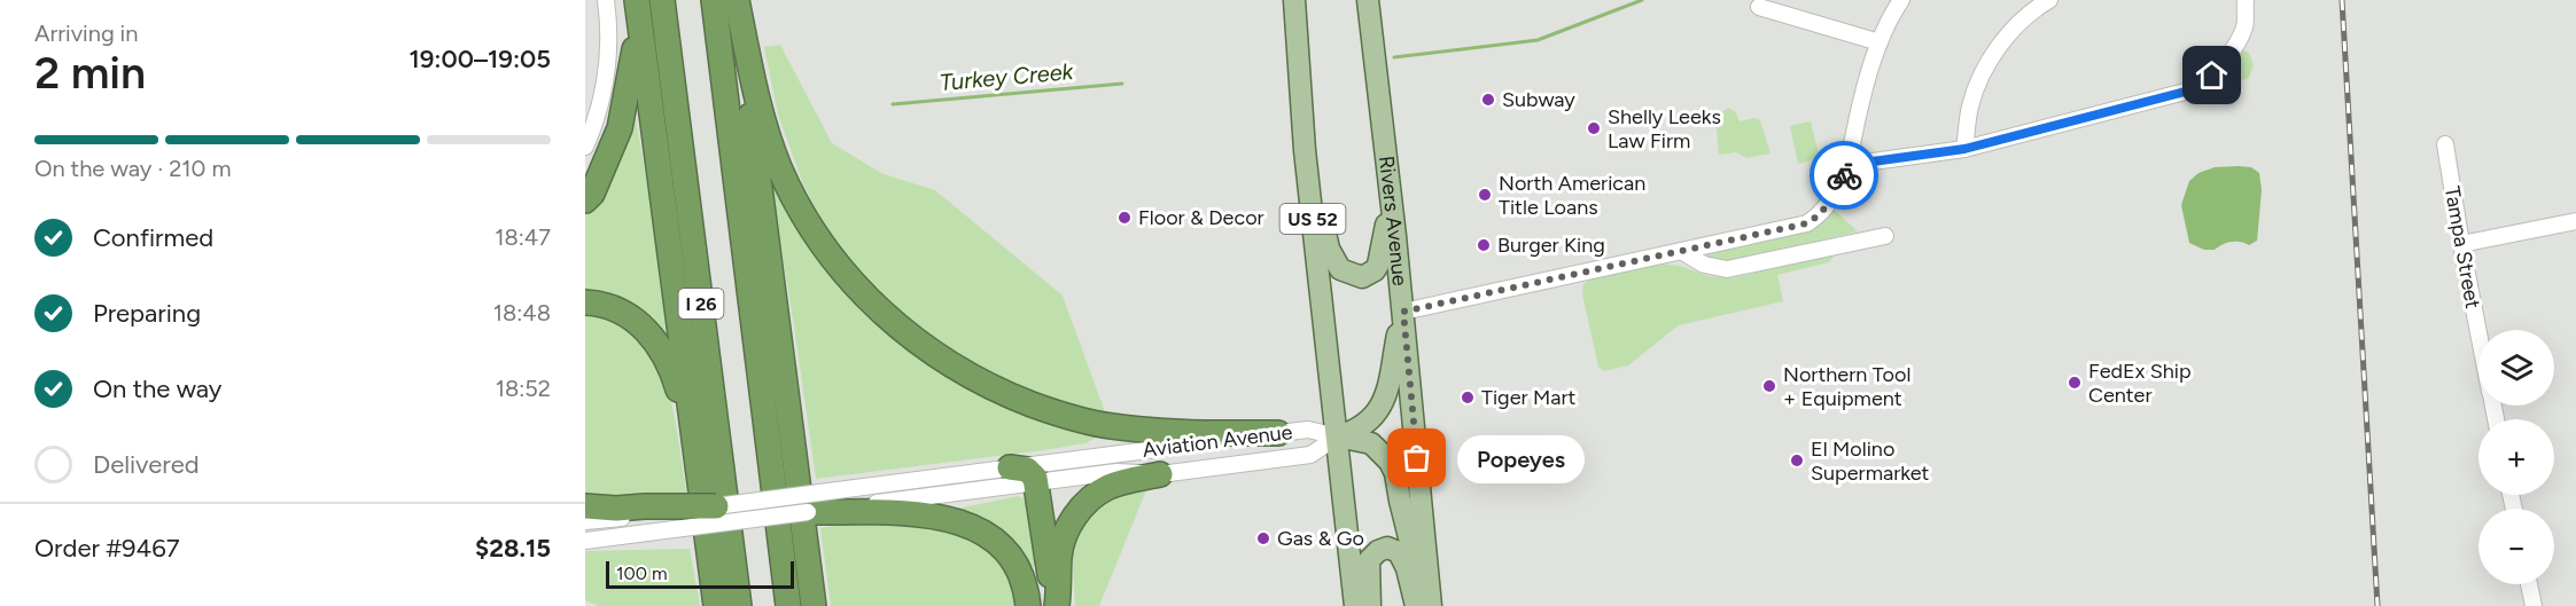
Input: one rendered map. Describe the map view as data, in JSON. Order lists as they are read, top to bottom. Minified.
{"streets":{"highway":["I 26"],"main road":["US 52","Rivers Avenue"],"street":["Tampa Street","Aviation Avenue"]},"crossings":[["US 52","Aviation Avenue"]],"water":["Turkey Creek"],"places":["Subway","Shelly Leeks Law Firm","North American Title Loans","Floor & Decor","Burger King","FedEx Ship Center","Northern Tool + Equipment","Tiger Mart","Popeyes","El Molino Supermarket","Gas & Go"],"scale_bar":"100 m","page":{"heading":["2 min","Arriving in","19:00–19:05"],"panel":["Order #9467","$28.15"],"bar":"On the way · 210 m","list":[["Confirmed","18:47"],["Preparing","18:48"],["On the way","18:52"],"Delivered"],"map_buttons":["+","−"],"bubble":"Popeyes","scale":"100 m"}}
